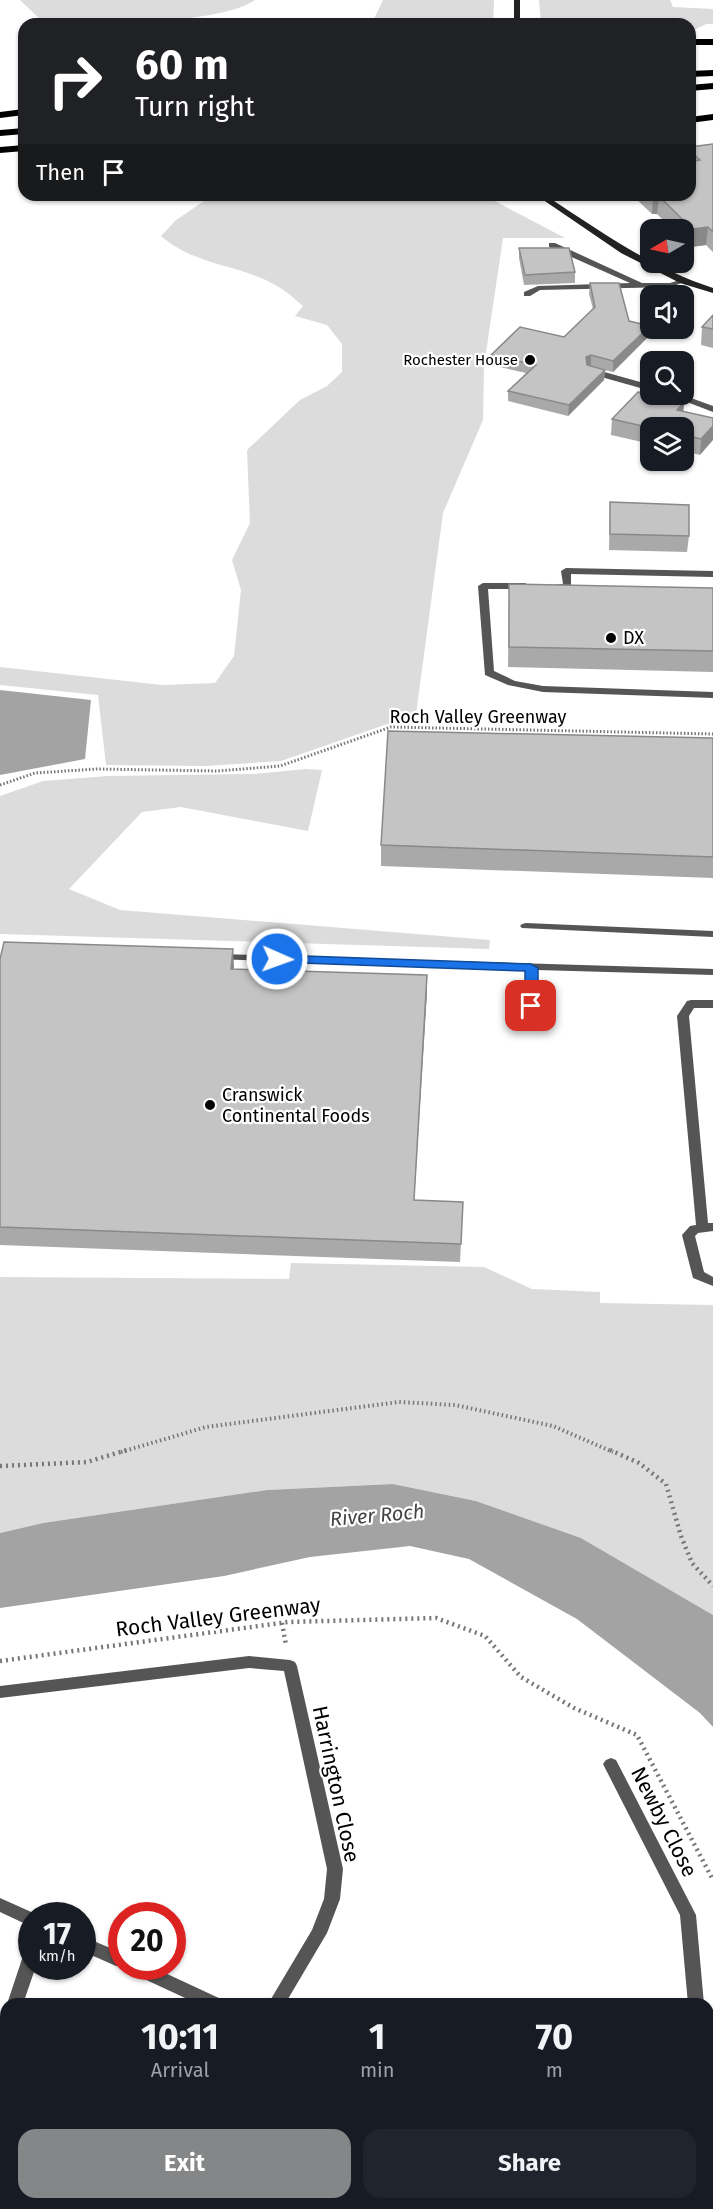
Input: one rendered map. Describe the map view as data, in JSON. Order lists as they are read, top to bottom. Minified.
{"streets":{"street":["Harrington Close","Newby Close"],"path":["Roch Valley Greenway"]},"water":["River Roch"],"places":["Rochester House","DX","Cranswick Continental Foods"],"north":"left","page":{"turn":["60 m","Turn right"],"then":"Then","speed":"17 km/h","limit":"20","eta":["10:11","Arrival","1","min","70","m"],"buttons":["Exit","Share"]}}
